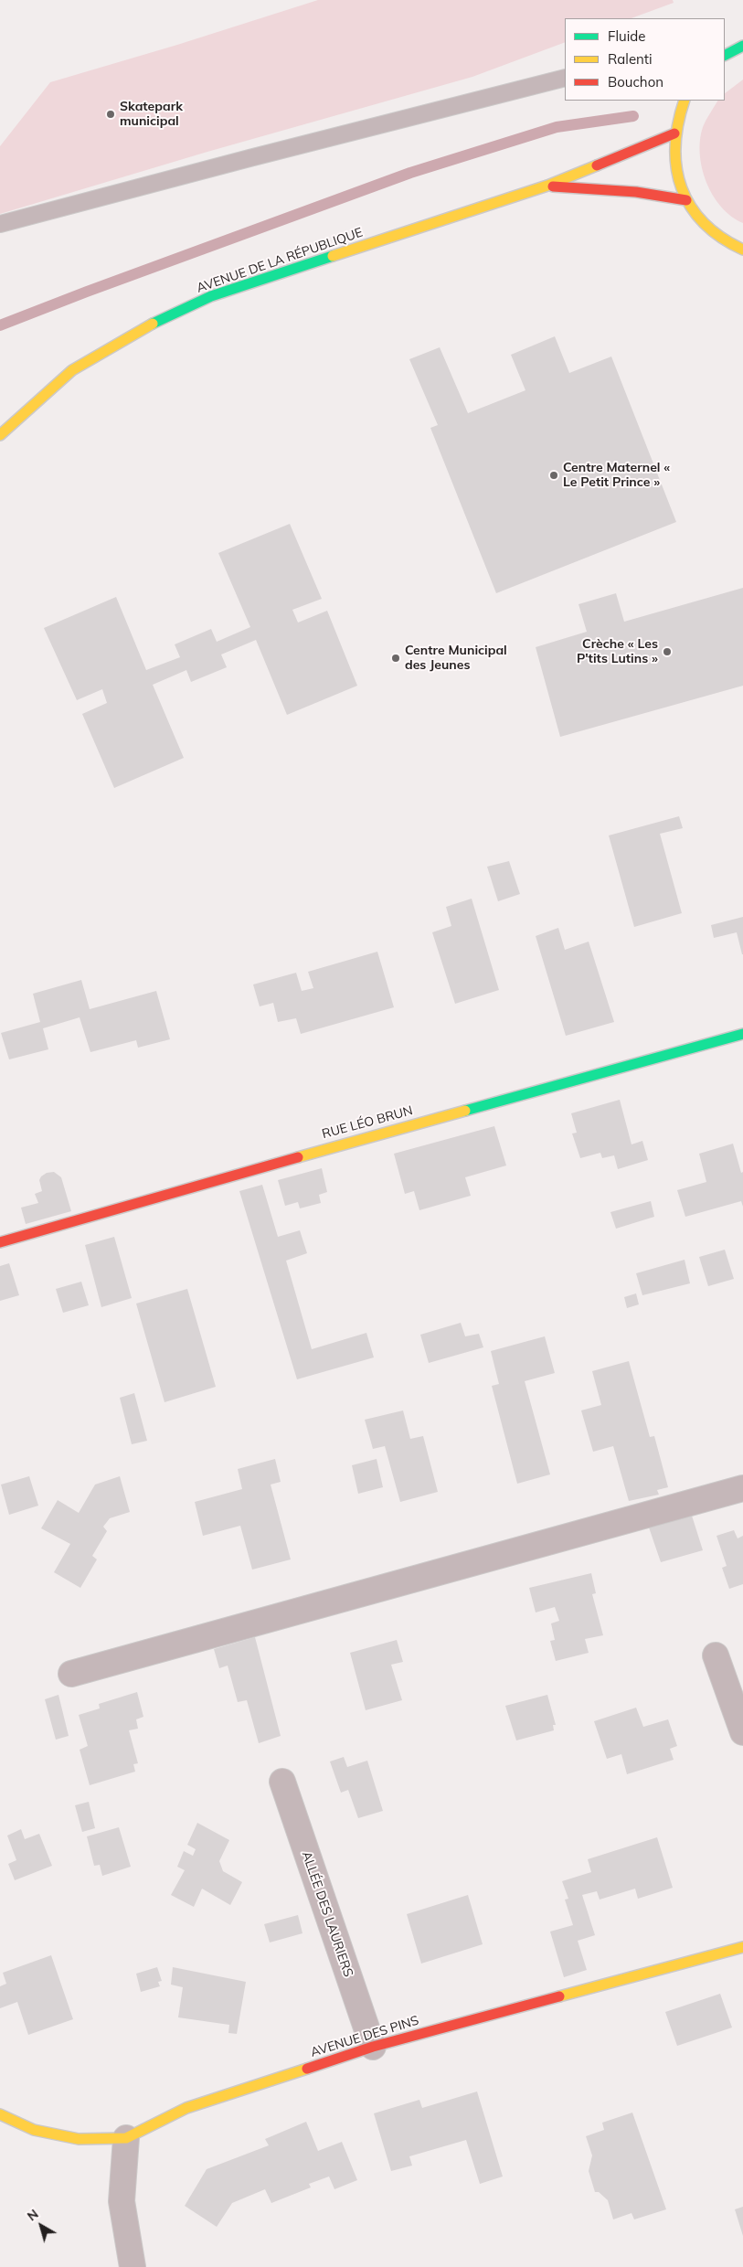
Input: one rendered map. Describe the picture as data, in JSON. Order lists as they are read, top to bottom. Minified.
{"streets":{"street":["AVENUE DE LA RÉPUBLIQUE","RUE LÉO BRUN","ALLÉE DES LAURIERS","AVENUE DES PINS"]},"crossings":[["ALLÉE DES LAURIERS","AVENUE DES PINS"]],"places":["Skatepark municipal","Centre Maternel « Le Petit Prince »","Crèche « Les P'tits Lutins »","Centre Municipal des Jeunes"],"legend":["Fluide","Ralenti","Bouchon"],"north":"top left"}
